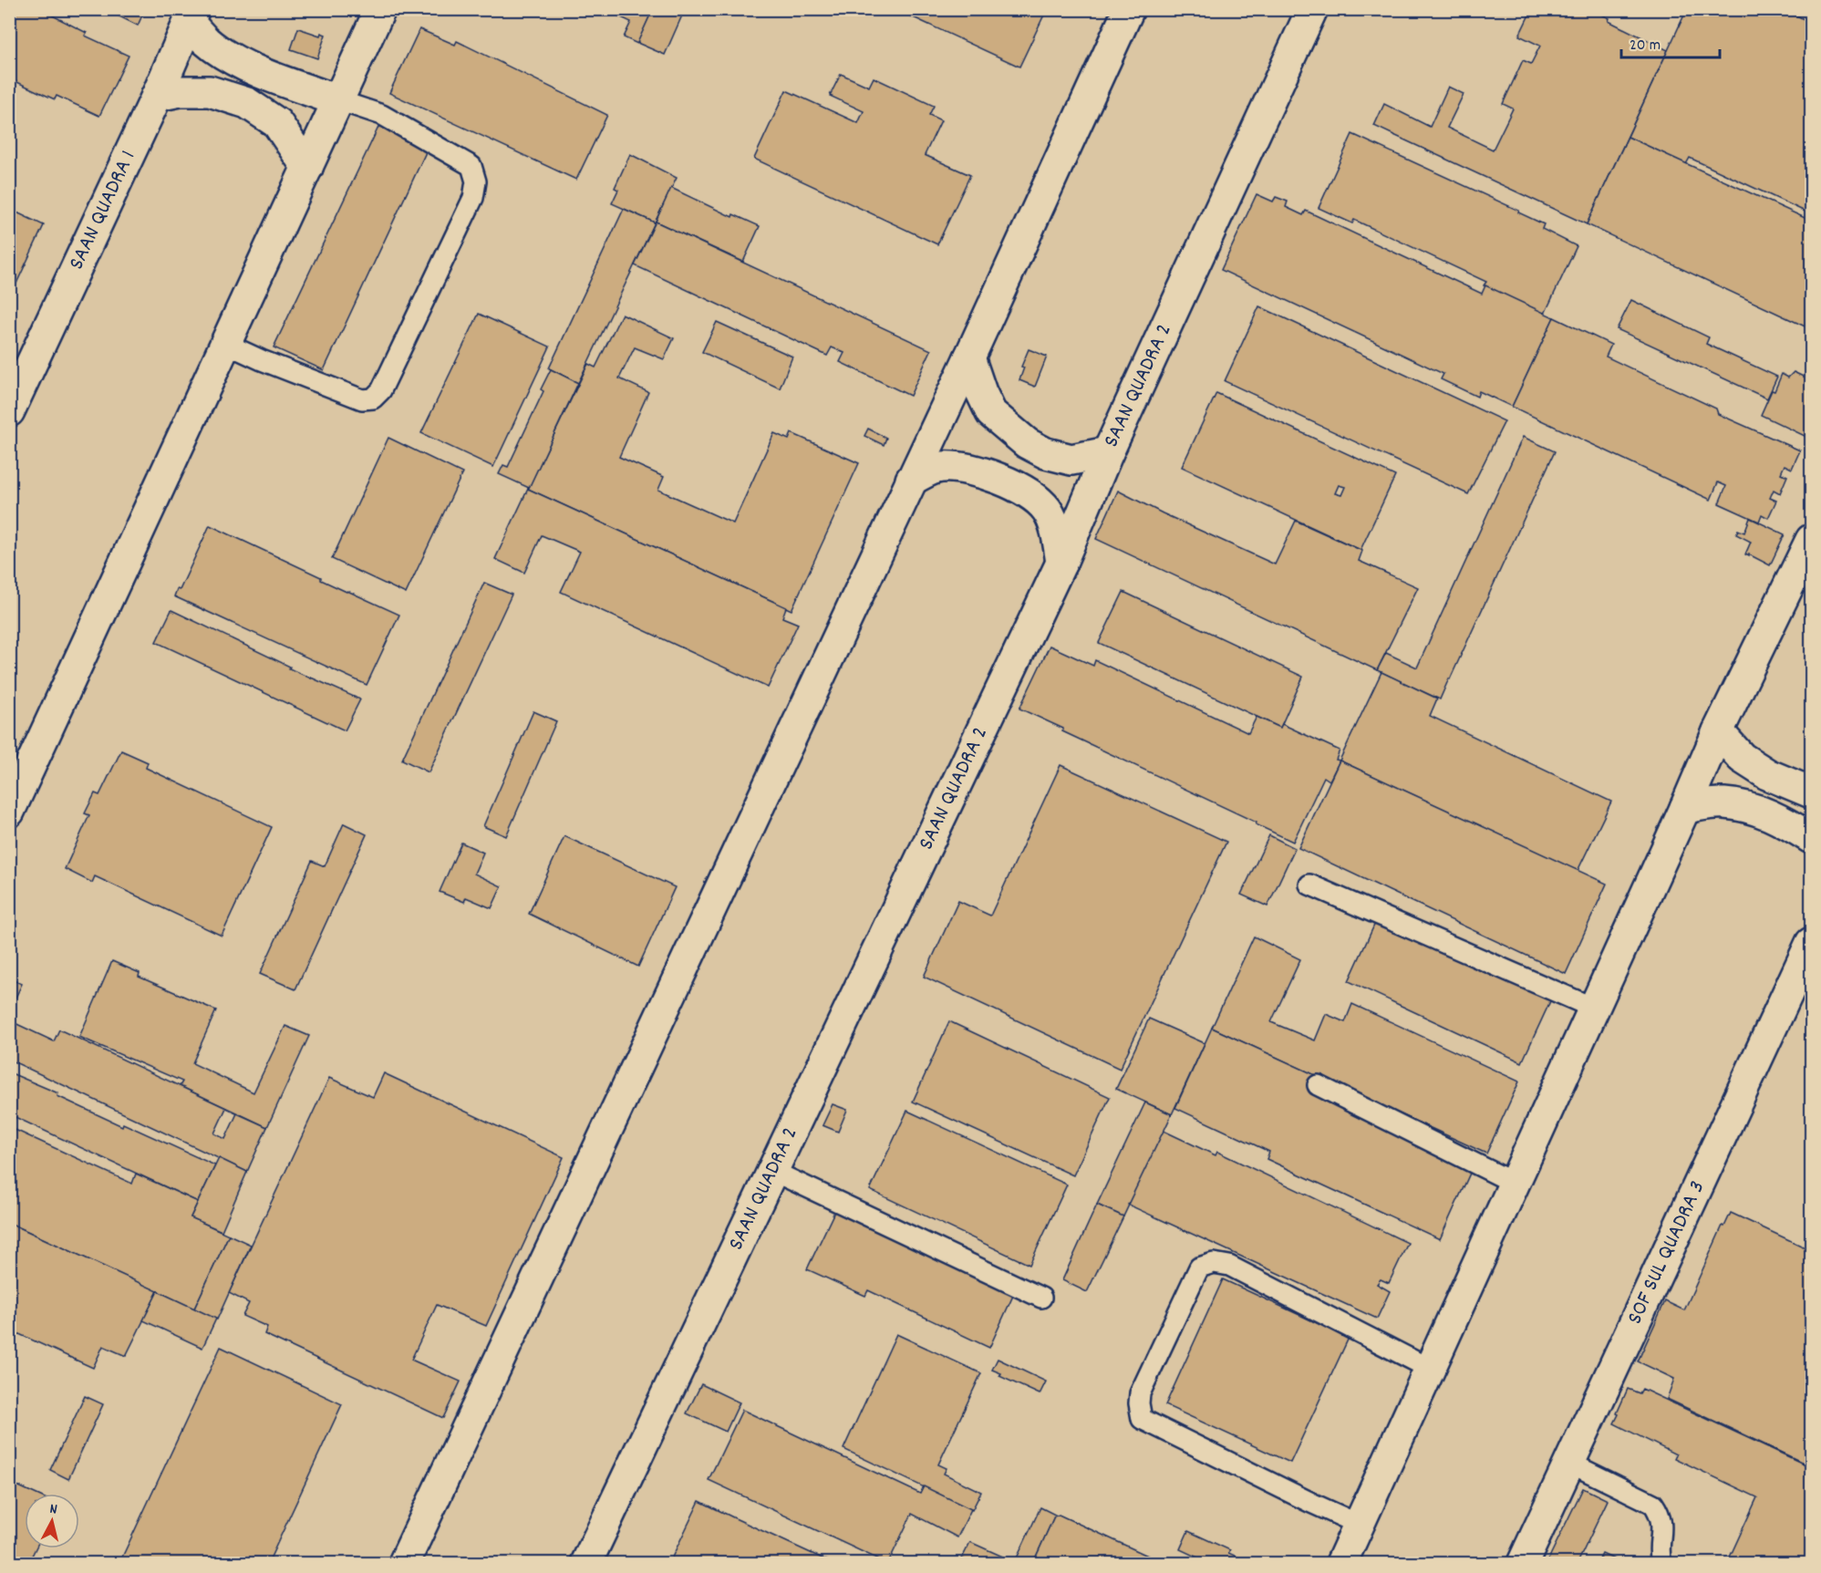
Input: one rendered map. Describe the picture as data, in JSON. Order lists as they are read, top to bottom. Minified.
{"streets":{"street":["SAAN QUADRA 1","SAAN QUADRA 2","SOF SUL QUADRA 3"]},"scale_bar":"20 m","north":"top"}
